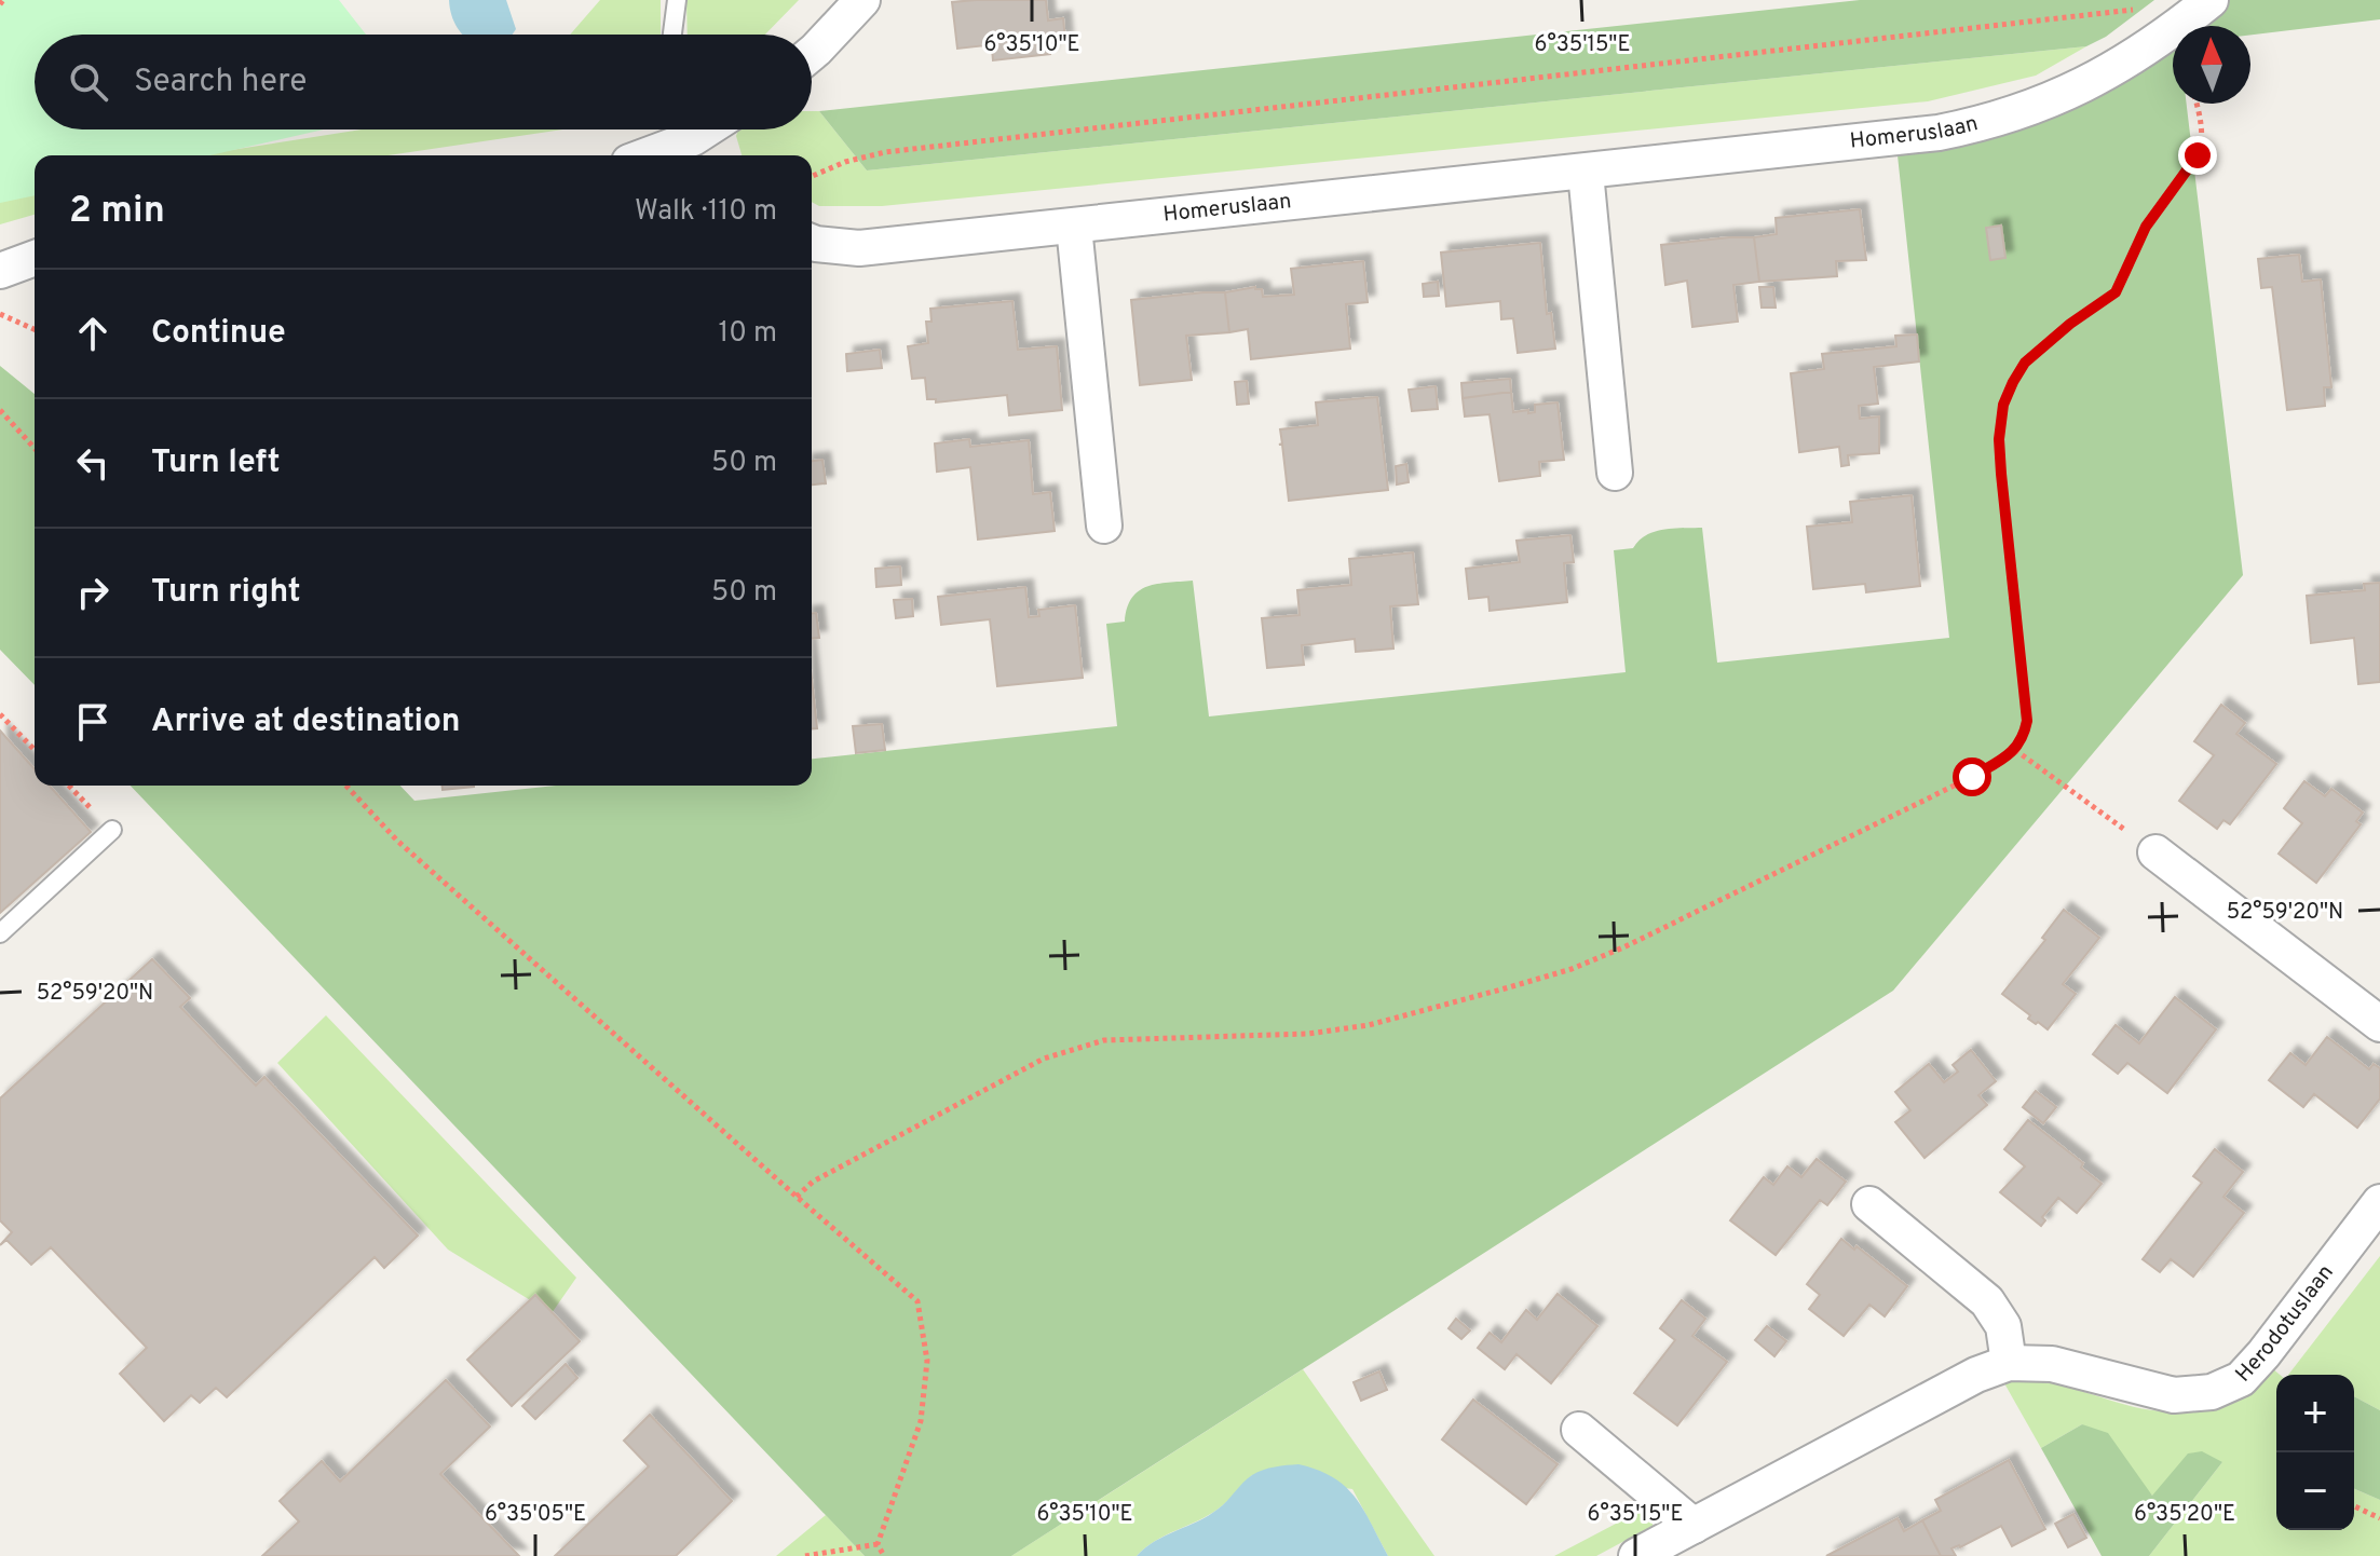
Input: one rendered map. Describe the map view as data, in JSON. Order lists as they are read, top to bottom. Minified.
{"streets":{"street":["Homeruslaan","Herodotuslaan"]},"north":"top","page":{"search":"Search here","heading":["2 min","Walk · 110 m"],"list":[["Continue","10 m"],["Turn left","50 m"],["Turn right","50 m"],"Arrive at destination"],"map_buttons":["+","−"]},"coordinates":["6°35'10\"E","6°35'15\"E","52°59'20\"N","6°35'05\"E","6°35'20\"E"]}
